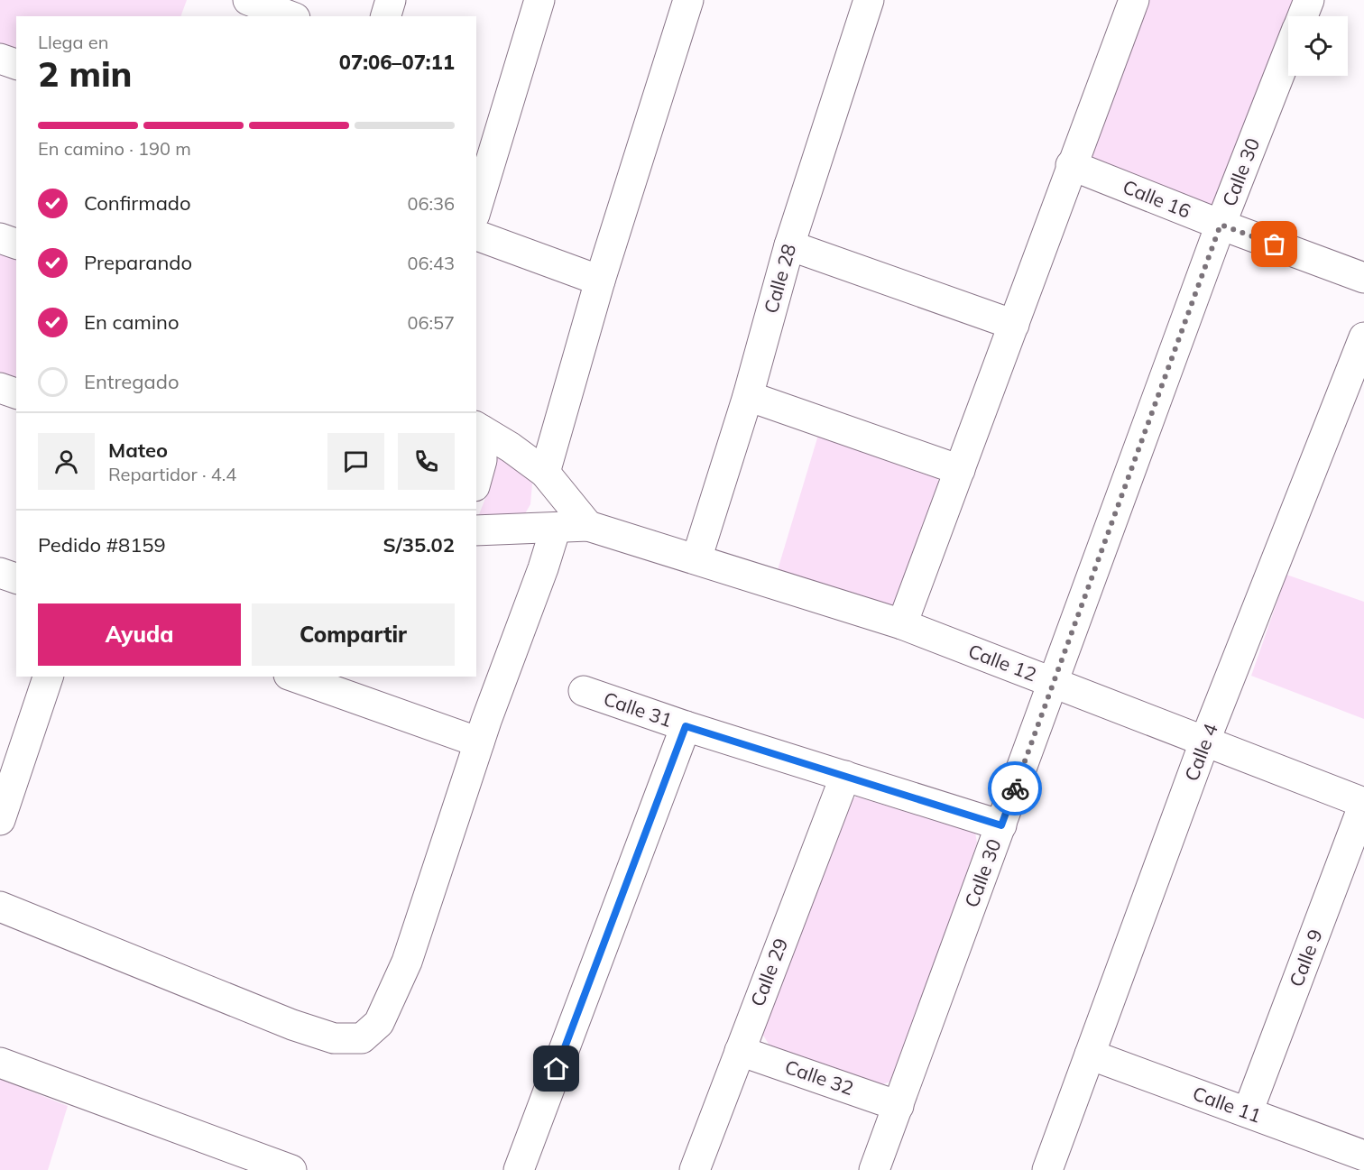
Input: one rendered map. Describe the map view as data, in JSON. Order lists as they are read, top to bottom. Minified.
{"streets":{"street":["Calle 30","Calle 16","Calle 28","Calle 12","Calle 31","Calle 4","Calle 9","Calle 29","Calle 32","Calle 11"]},"crossings":[["Calle 30","Calle 16"],["Calle 30","Calle 12"],["Calle 30","Calle 31"],["Calle 30","Calle 32"],["Calle 28","Calle 12"],["Calle 12","Calle 4"],["Calle 12","Calle 9"],["Calle 31","Calle 29"],["Calle 4","Calle 11"],["Calle 9","Calle 11"],["Calle 29","Calle 32"]],"page":{"heading":["2 min","Llega en","07:06–07:11"],"panel":["Mateo","Repartidor · 4.4","Pedido #8159","S/35.02"],"bar":"En camino · 190 m","list":[["Confirmado","06:36"],["Preparando","06:43"],["En camino","06:57"],"Entregado"],"buttons":["Ayuda","Compartir"]}}
